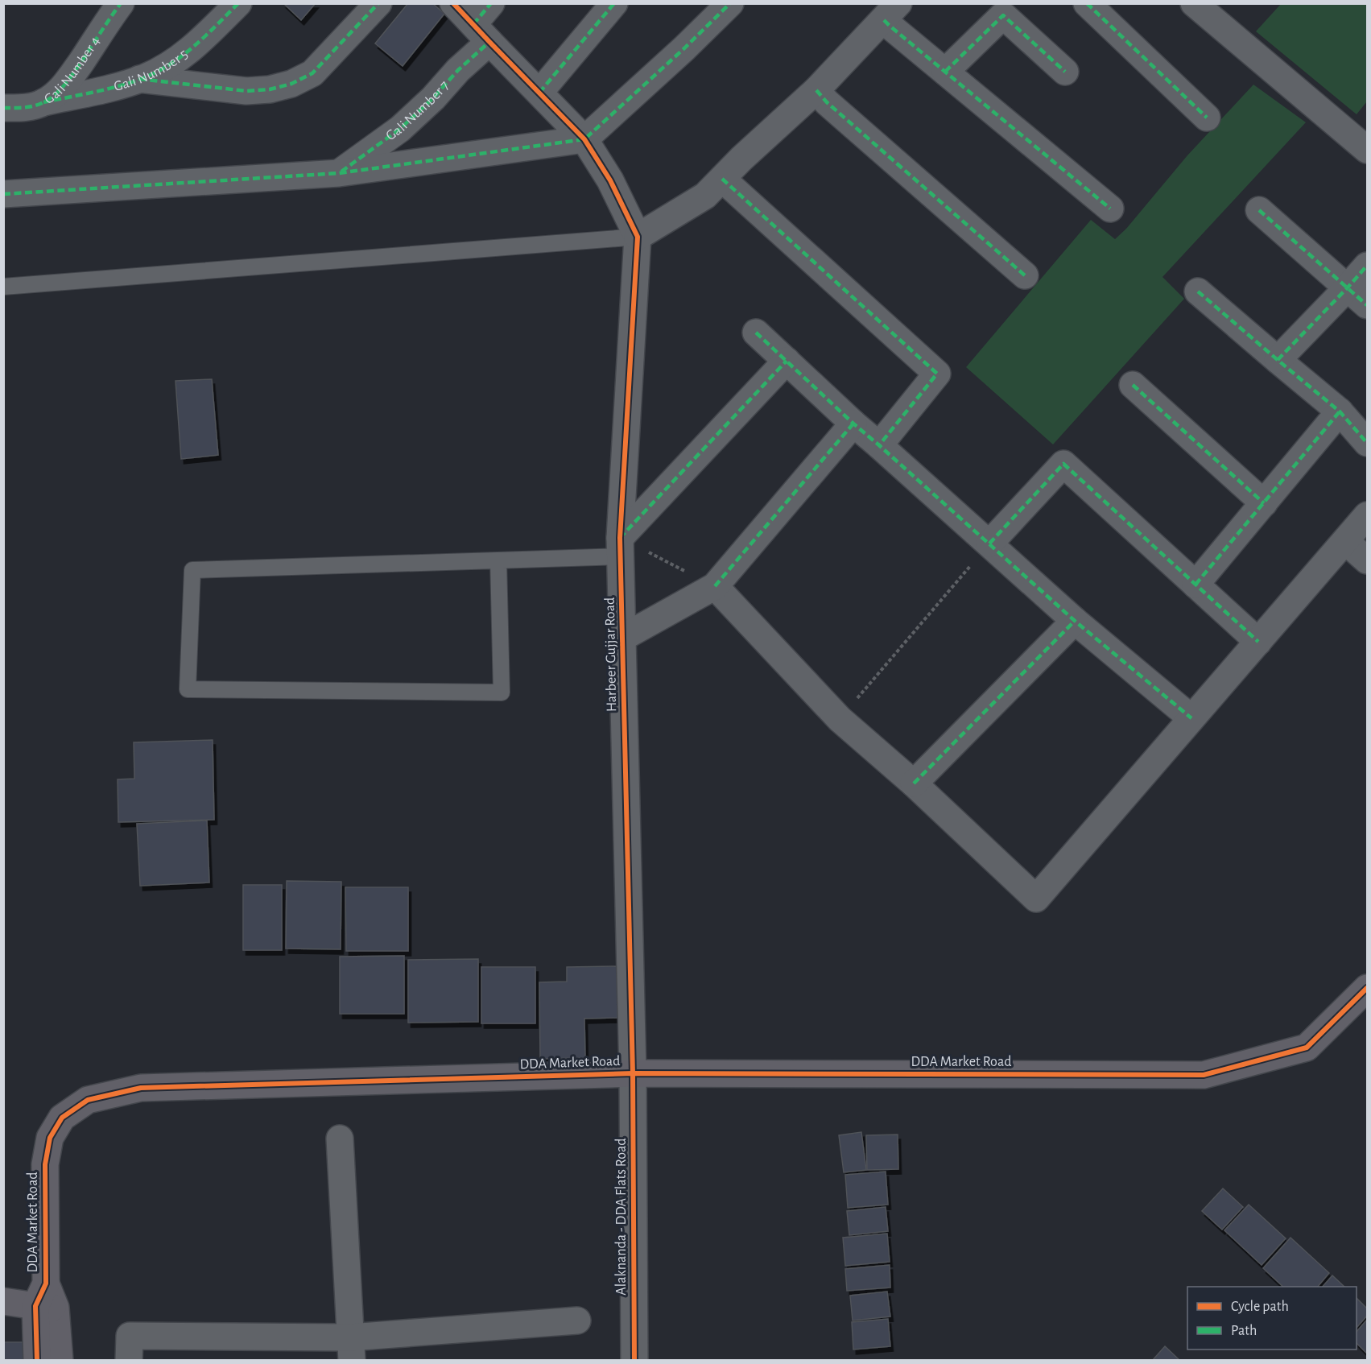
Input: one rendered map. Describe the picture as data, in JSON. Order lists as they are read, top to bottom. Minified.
{"streets":{"street":["Gali Number 4","Gali Number 5","Gali Number 7","Harbeer Gujjar Road","DDA Market Road","Alaknanda - DDA Flats Road"]},"crossings":[["Gali Number 4","Gali Number 5"],["Harbeer Gujjar Road","DDA Market Road"],["Harbeer Gujjar Road","Alaknanda - DDA Flats Road"],["DDA Market Road","Alaknanda - DDA Flats Road"]],"legend":["Cycle path","Path"]}
